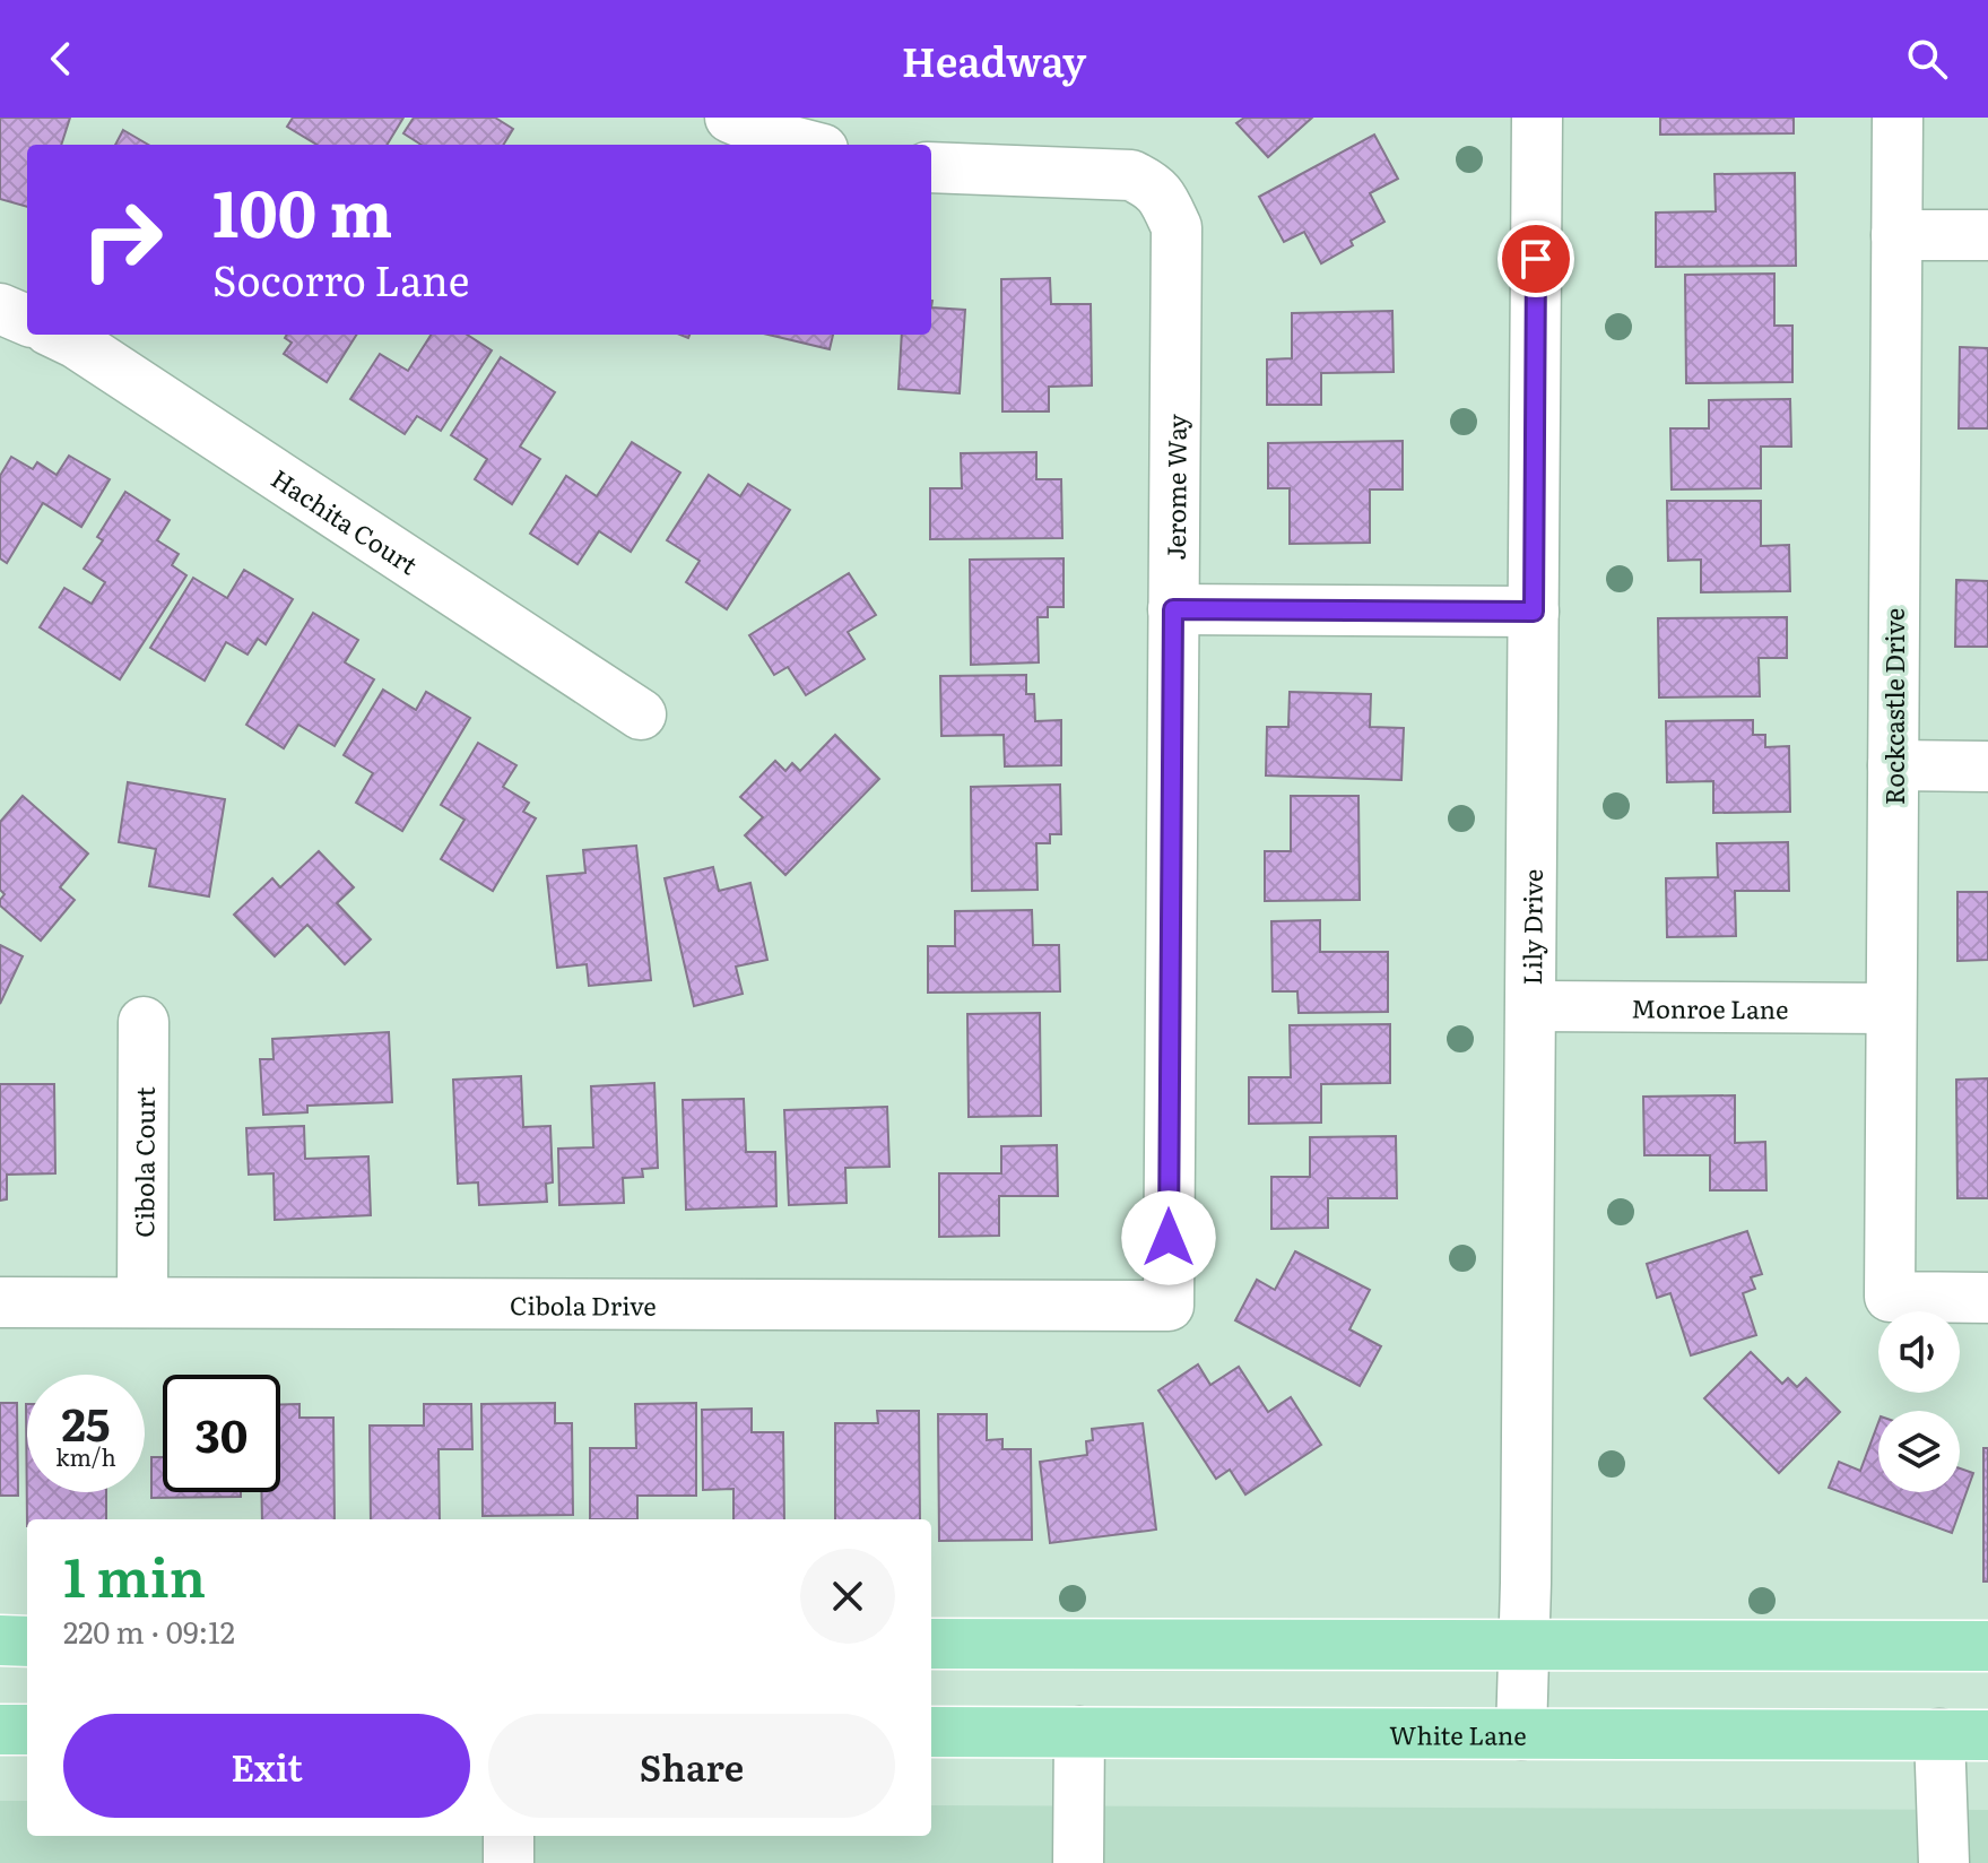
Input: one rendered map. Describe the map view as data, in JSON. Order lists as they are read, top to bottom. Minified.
{"streets":{"main road":["White Lane"],"street":["Jerome Way","Hachita Court","Rockcastle Drive","Lily Drive","Monroe Lane","Cibola Court","Cibola Drive"]},"crossings":[["Jerome Way","Cibola Drive"],["Rockcastle Drive","Monroe Lane"],["Lily Drive","Monroe Lane"],["Lily Drive","White Lane"],["Cibola Court","Cibola Drive"]],"page":{"header":"Headway","turn":["100 m","Socorro Lane"],"speed":"25 km/h","limit":"30","heading":["1 min","220 m · 09:12"],"buttons":["Exit","Share"]}}
